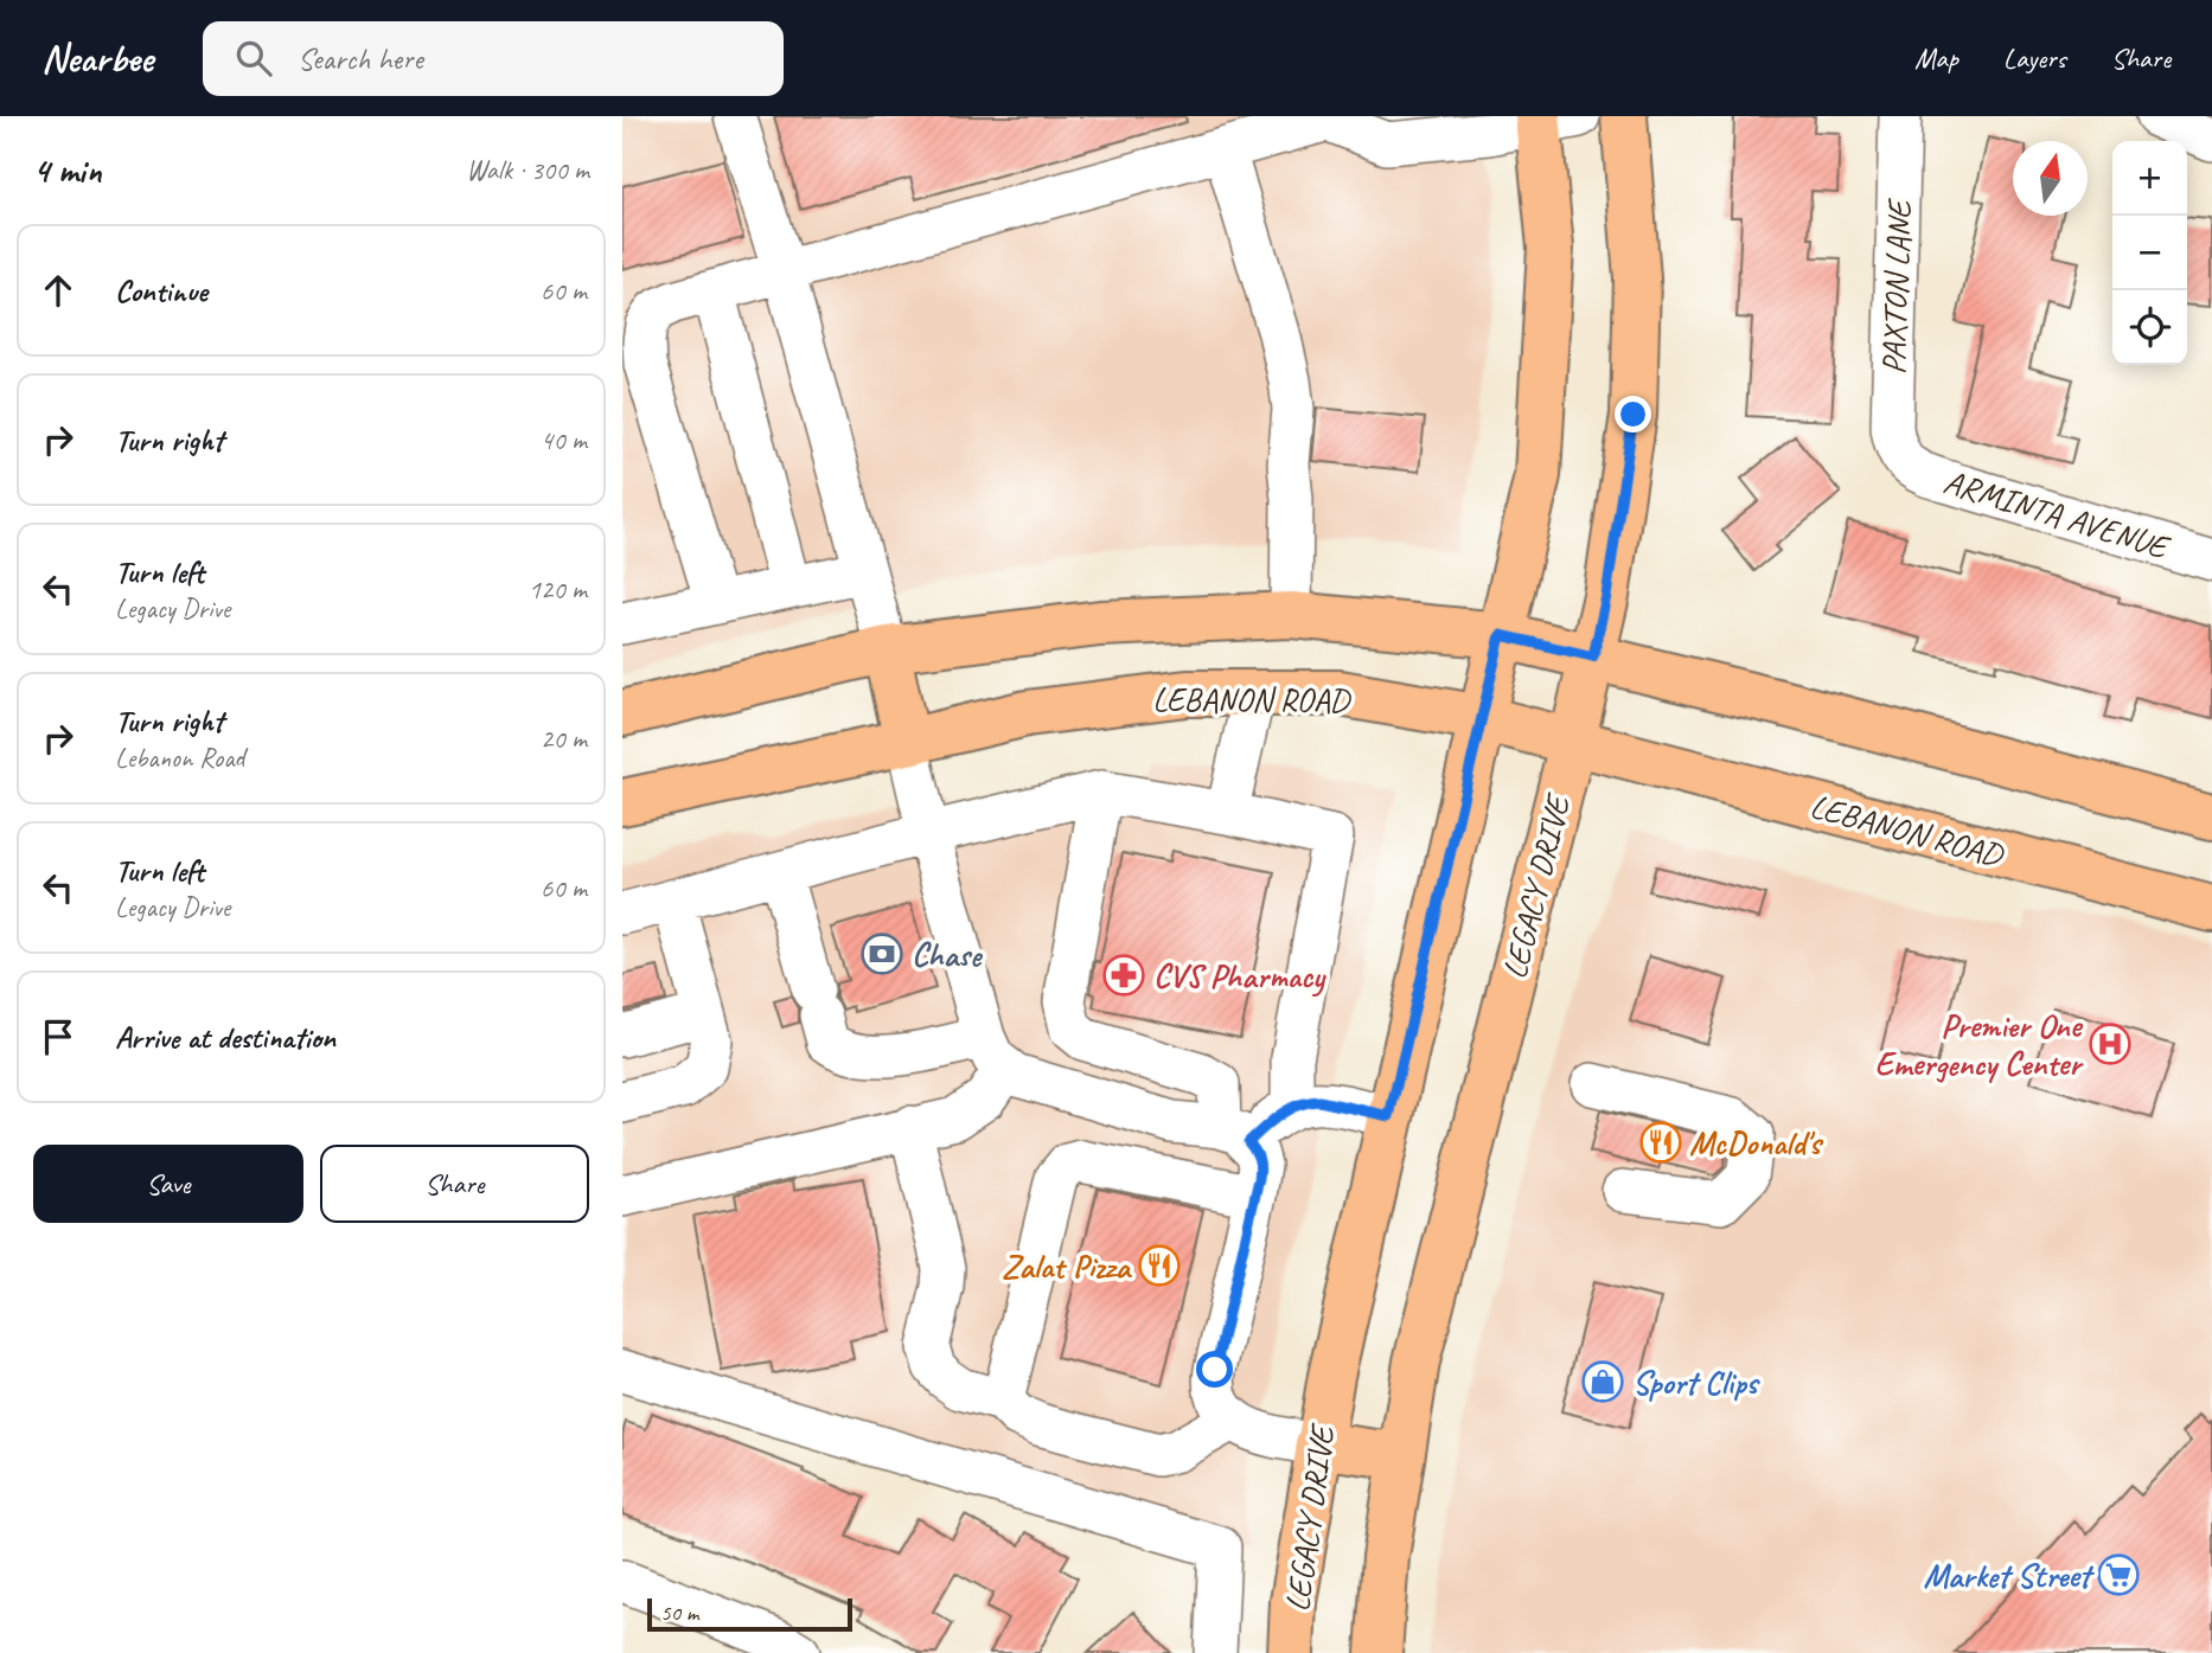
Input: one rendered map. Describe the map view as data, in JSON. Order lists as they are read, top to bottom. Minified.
{"streets":{"main road":["LEBANON ROAD","LEGACY DRIVE"],"street":["PAXTON LANE","ARMINTA AVENUE"]},"crossings":[["PAXTON LANE","ARMINTA AVENUE"],["LEBANON ROAD","LEGACY DRIVE"]],"places":{"bank":["Chase"],"pharmacy":["CVS Pharmacy"],"hospital":["Premier One Emergency Center"],"restaurant":["McDonald's","Zalat Pizza"],"shop":["Sport Clips"],"supermarket":["Market Street"]},"scale_bar":"50 m","north":"top","page":{"header":"Nearbee","search":"Search here","nav":["Map","Layers","Share"],"heading":["4 min","Walk · 300 m"],"map_buttons":["+","−"],"list":[["Continue","60 m"],["Turn right","40 m"],["Turn left","Legacy Drive","120 m"],["Turn right","Lebanon Road","20 m"],["Turn left","Legacy Drive","60 m"],"Arrive at destination"],"buttons":["Save","Share"],"scale":"50 m"}}
